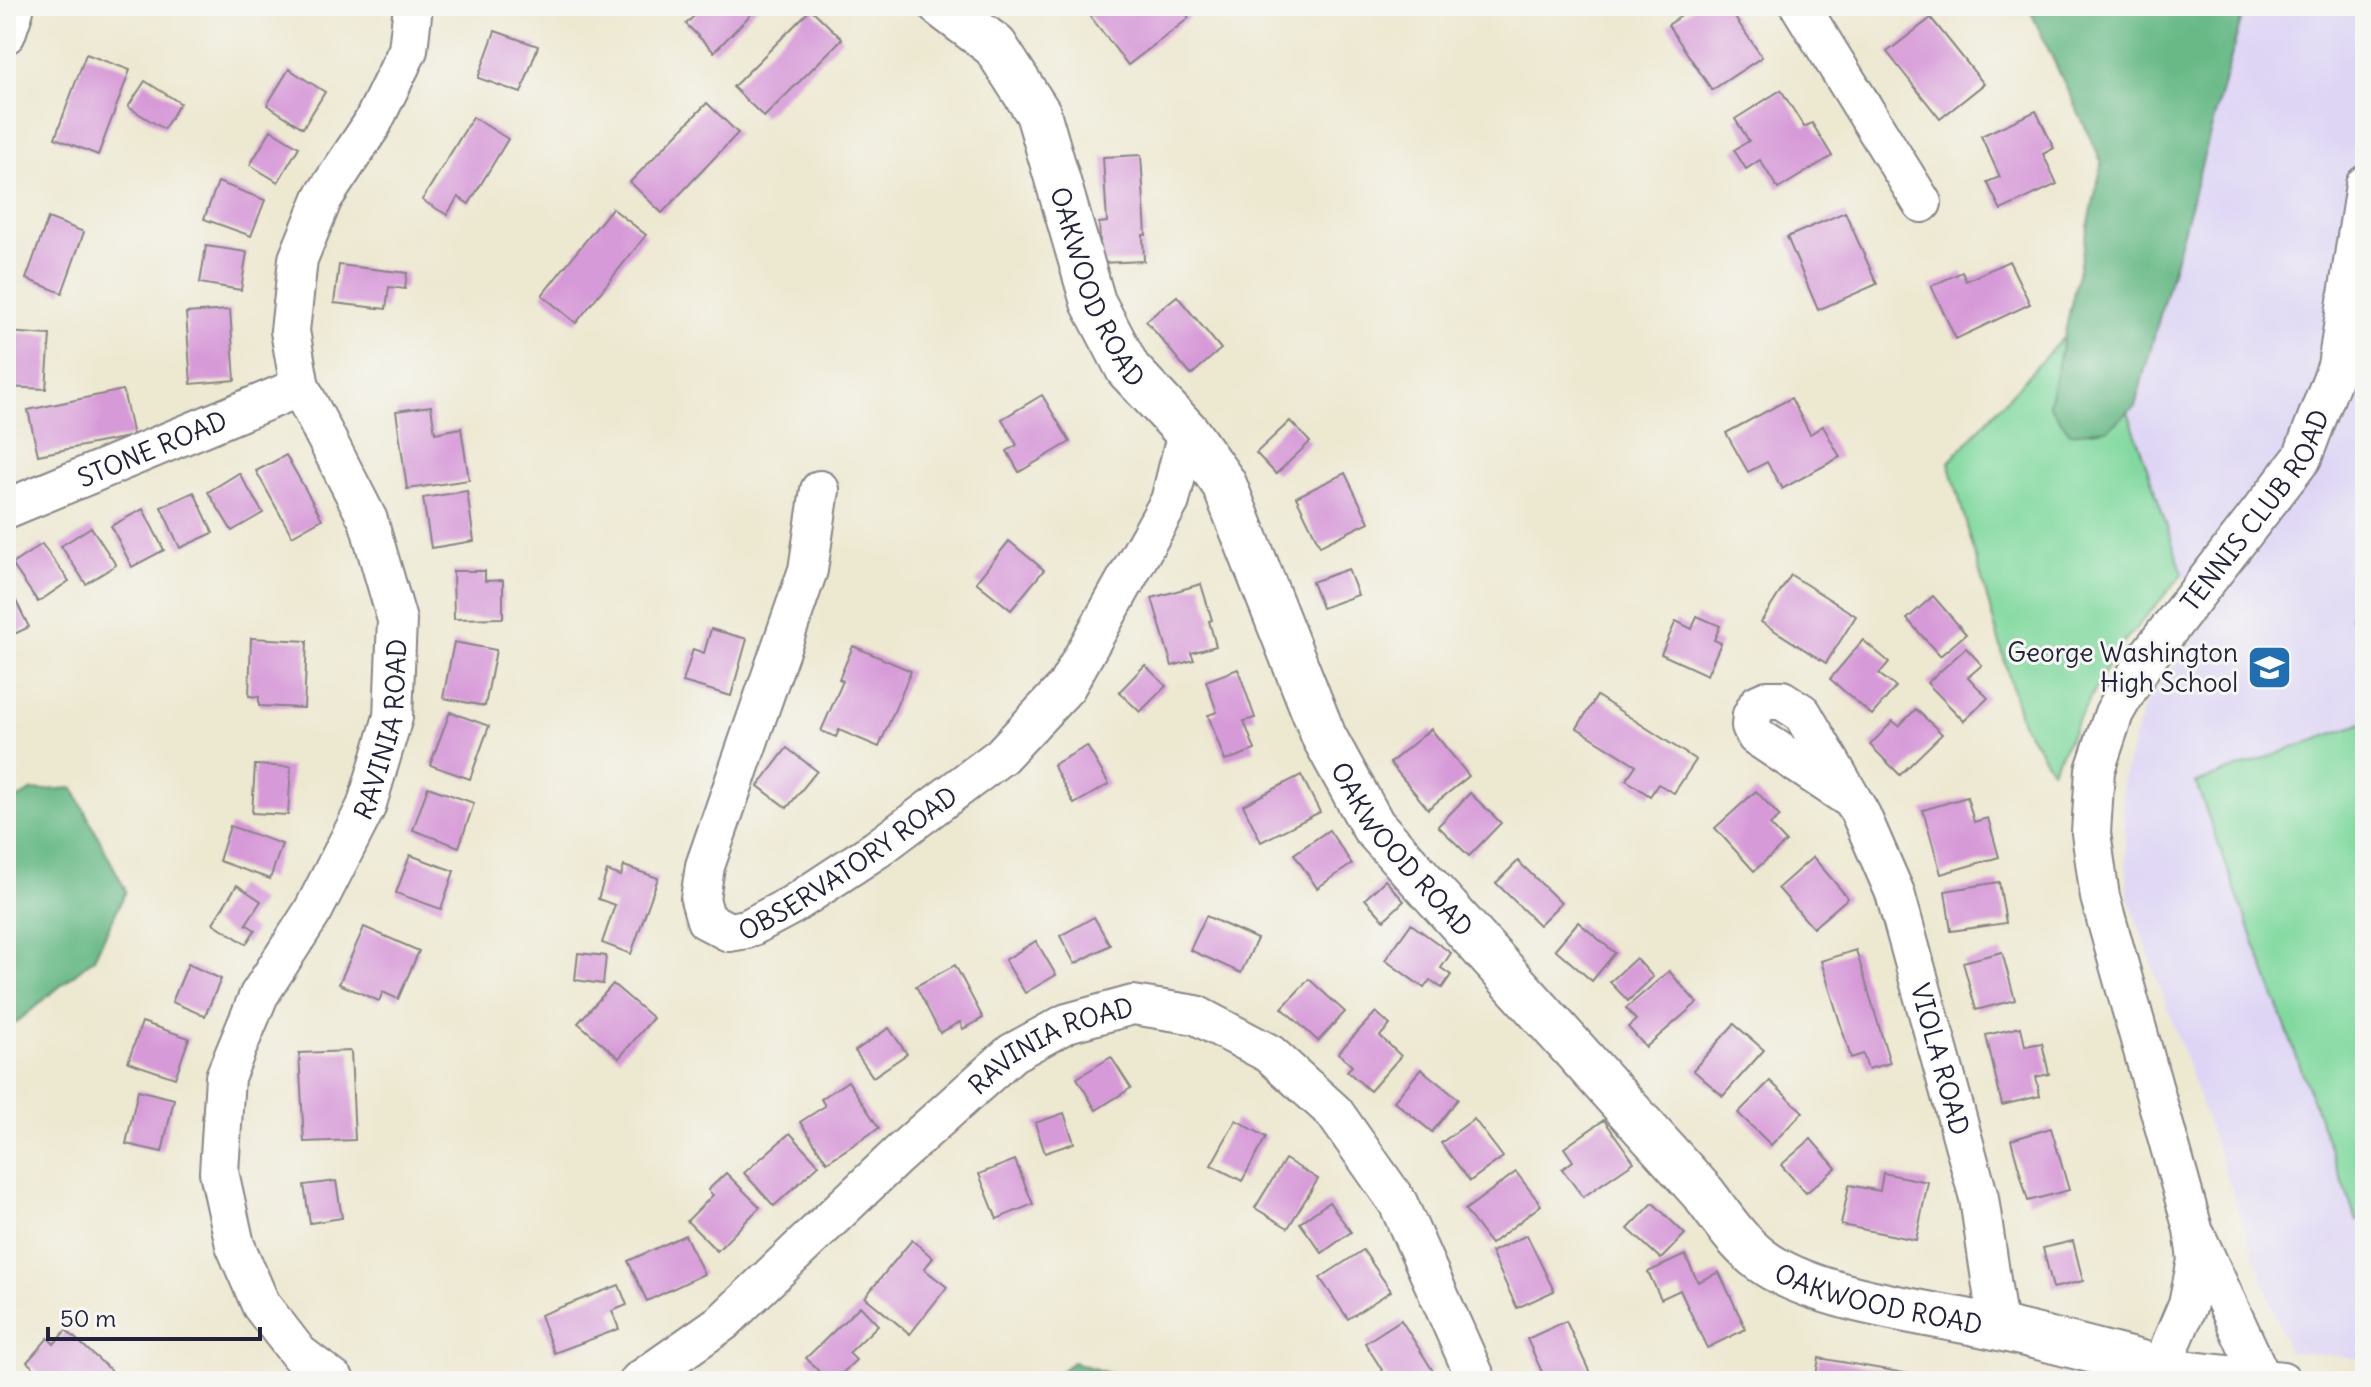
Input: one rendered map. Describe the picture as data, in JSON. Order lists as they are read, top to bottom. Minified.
{"streets":{"main road":["OAKWOOD ROAD"],"street":["STONE ROAD","TENNIS CLUB ROAD","RAVINIA ROAD","OBSERVATORY ROAD","VIOLA ROAD"]},"crossings":[["OAKWOOD ROAD","TENNIS CLUB ROAD"],["OAKWOOD ROAD","OBSERVATORY ROAD"],["OAKWOOD ROAD","VIOLA ROAD"],["STONE ROAD","RAVINIA ROAD"]],"places":{"school or university":["George Washington High School"]},"scale_bar":"50 m"}
